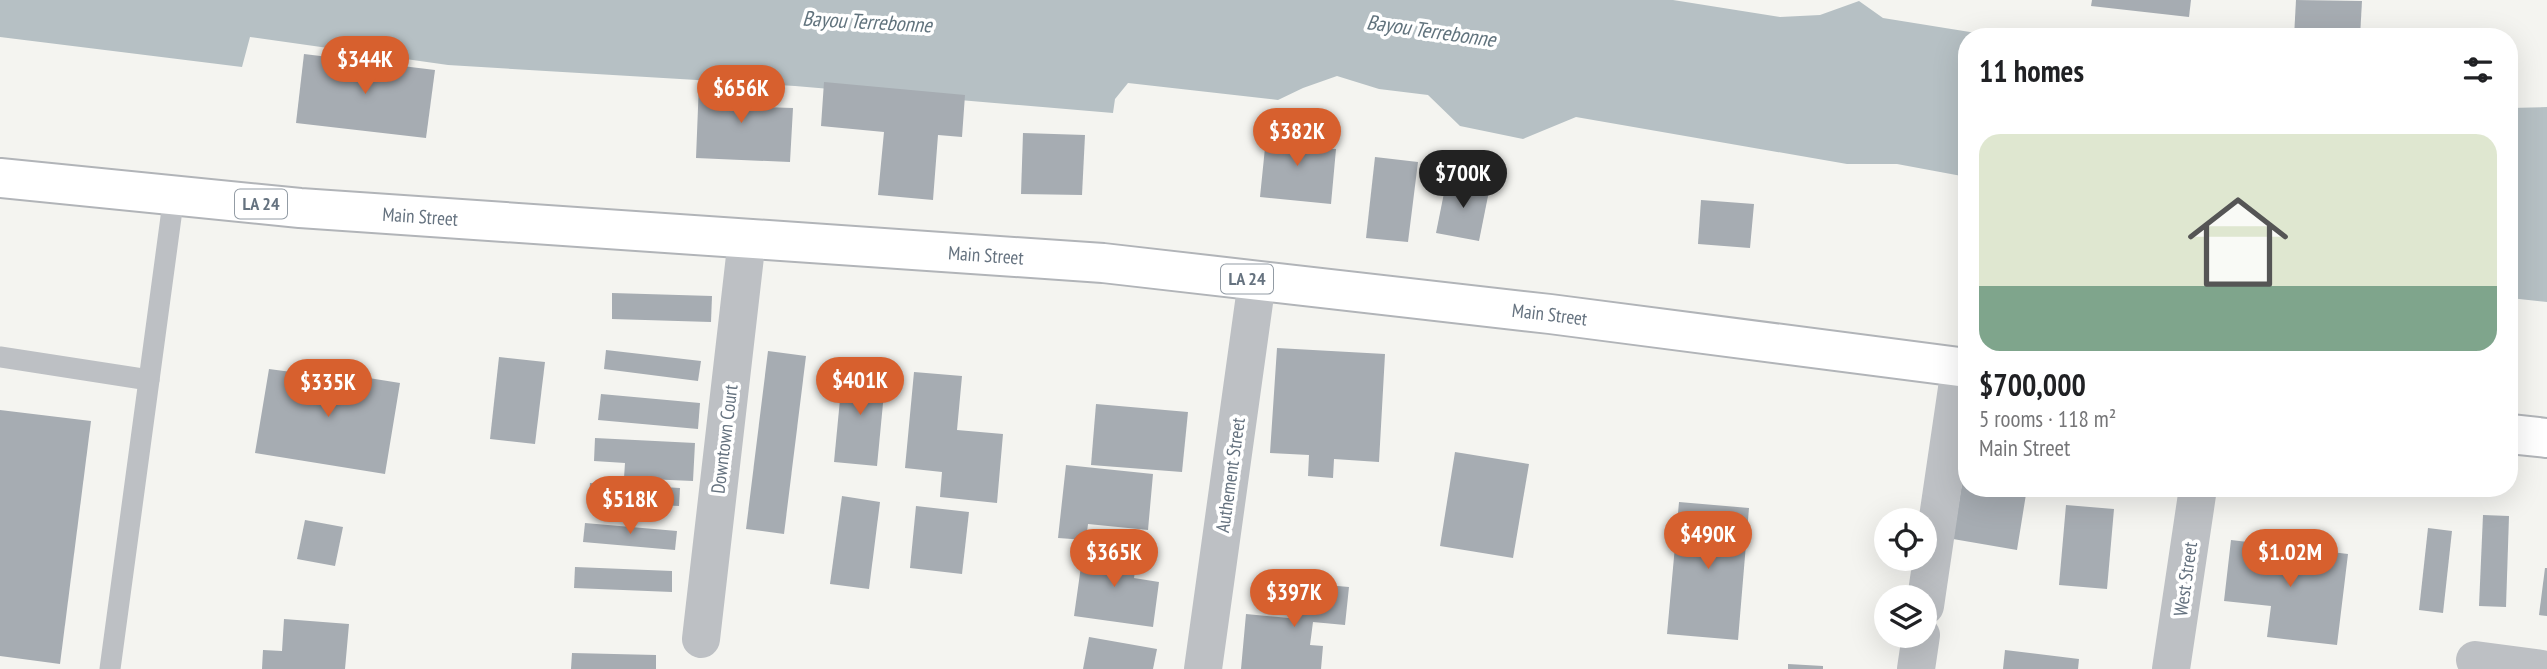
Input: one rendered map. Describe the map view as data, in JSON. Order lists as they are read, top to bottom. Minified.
{"streets":{"main road":["LA 24","Main Street"],"street":["Downtown Court","Authement Street","West Street"]},"crossings":[["Main Street","Downtown Court"],["Main Street","Authement Street"]],"water":["Bayou Terrebonne"],"page":{"heading":"11 homes","price":["$344K","$656K","$382K","$700K","$401K","$335K","$518K","$490K","$365K","$1.02M","$397K"],"list":[{"name":"$700,000","note":"5 rooms · 118 m² · Main Street"}]}}
